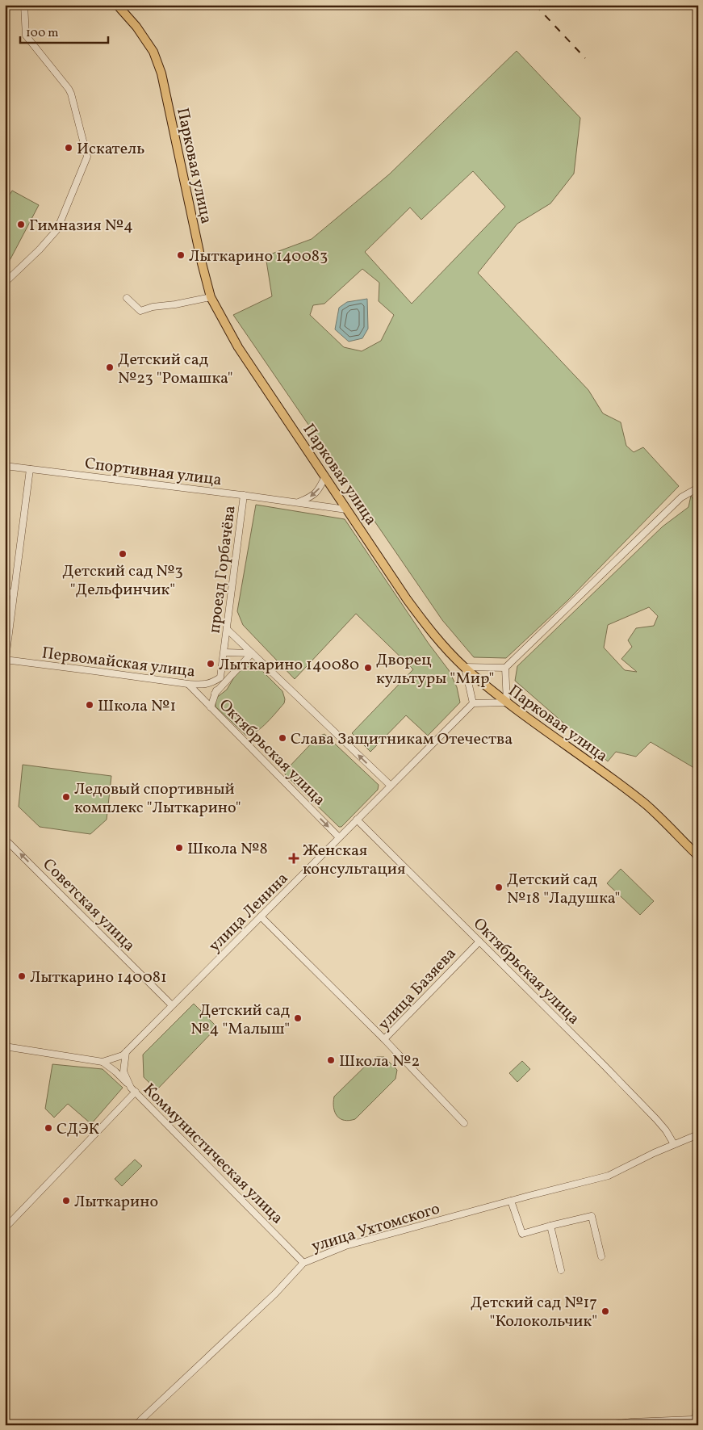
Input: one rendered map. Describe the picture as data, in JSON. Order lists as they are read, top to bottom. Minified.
{"streets":{"main road":["Парковая улица"],"street":["Спортивная улица","проезд Горбачёва","Первомайская улица","Октябрьская улица","Советская улица","улица Ленина","улица Базяева","Коммунистическая улица","улица Ухтомского"]},"crossings":[["Парковая улица","Спортивная улица"],["Спортивная улица","проезд Горбачёва"],["проезд Горбачёва","Первомайская улица"],["проезд Горбачёва","Октябрьская улица"],["Первомайская улица","Октябрьская улица"],["Октябрьская улица","улица Ленина"],["Октябрьская улица","улица Базяева"],["Октябрьская улица","улица Ухтомского"],["Советская улица","улица Ленина"],["улица Ленина","Коммунистическая улица"],["Коммунистическая улица","улица Ухтомского"]],"one_way":["Советская улица"],"places":{"other":["Искатель","Гимназия №4","Лыткарино 140083","Детский сад №23 \"Ромашка\"","Детский сад №3 \"Дельфинчик\"","Лыткарино 140080","Дворец культуры \"Мир\"","Школа №1","Слава Защитникам Отечества","Ледовый спортивный комплекс \"Лыткарино\"","Школа №8","Детский сад №18 \"Ладушка\"","Лыткарино 140081","Детский сад №4 \"Малыш\"","Школа №2","СДЭК","Лыткарино","Детский сад №17 \"Колокольчик\""],"health":["Женская консультация"]},"scale_bar":"100 m"}
